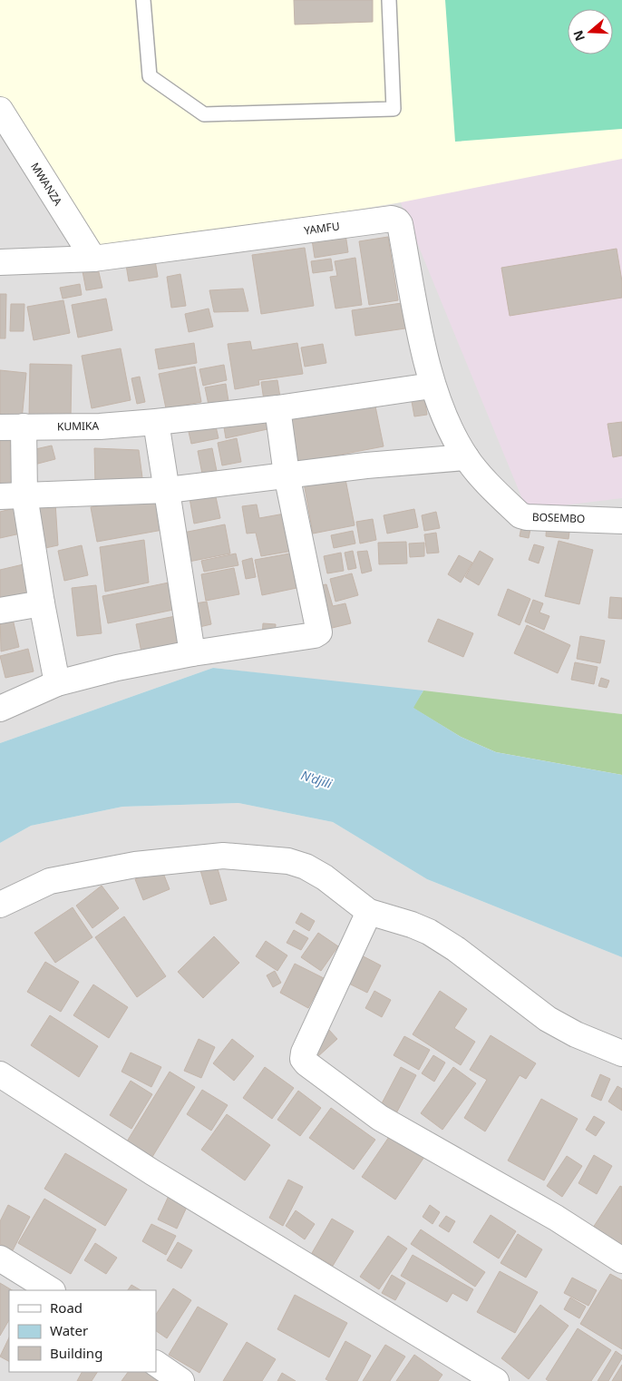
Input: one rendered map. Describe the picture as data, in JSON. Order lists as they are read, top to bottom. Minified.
{"streets":{"street":["MWANZA","YAMFU","KUMIKA","BOSEMBO"]},"crossings":[["MWANZA","YAMFU"],["YAMFU","KUMIKA"],["YAMFU","BOSEMBO"]],"water":["N'djili"],"legend":["Road","Water","Building"],"north":"left"}
